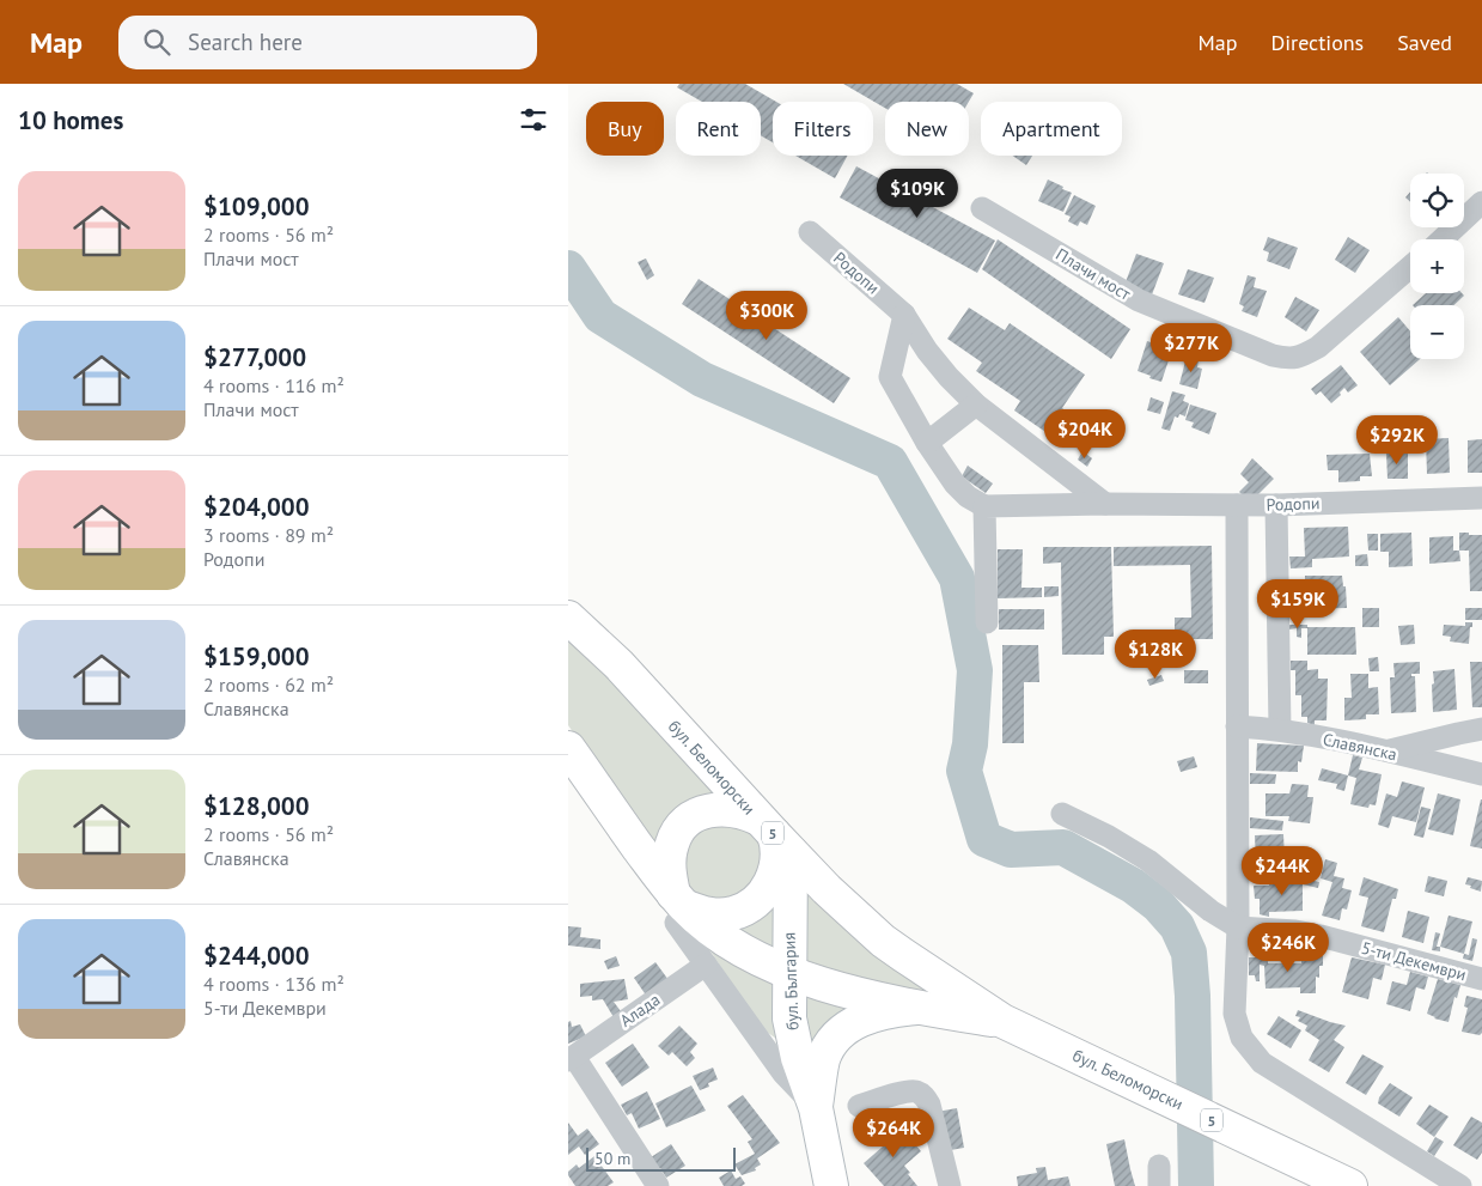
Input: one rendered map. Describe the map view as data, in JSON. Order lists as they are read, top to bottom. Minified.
{"streets":{"main road":["бул. Беломорски","5","бул. България"],"street":["Родопи","Плачи мост","Славянска","5-ти Декември","Алада"]},"crossings":[["бул. Беломорски","бул. България"]],"scale_bar":"50 m","page":{"header":"Map","search":"Search here","nav":["Map","Directions","Saved"],"heading":"10 homes","chip":["Buy","Rent","Filters","New","Apartment"],"list":[{"name":"$109,000","note":"2 rooms · 56 m² · Плачи мост"},{"name":"$277,000","note":"4 rooms · 116 m² · Плачи мост"},{"name":"$204,000","note":"3 rooms · 89 m² · Родопи"},{"name":"$159,000","note":"2 rooms · 62 m² · Славянска"},{"name":"$128,000","note":"2 rooms · 56 m² · Славянска"},{"name":"$244,000","note":"4 rooms · 136 m² · 5-ти Декември"}],"price":["$109K","$300K","$277K","$204K","$292K","$159K","$128K","$244K","$246K","$264K"],"map_buttons":["+","−"],"scale":"50 m"}}
